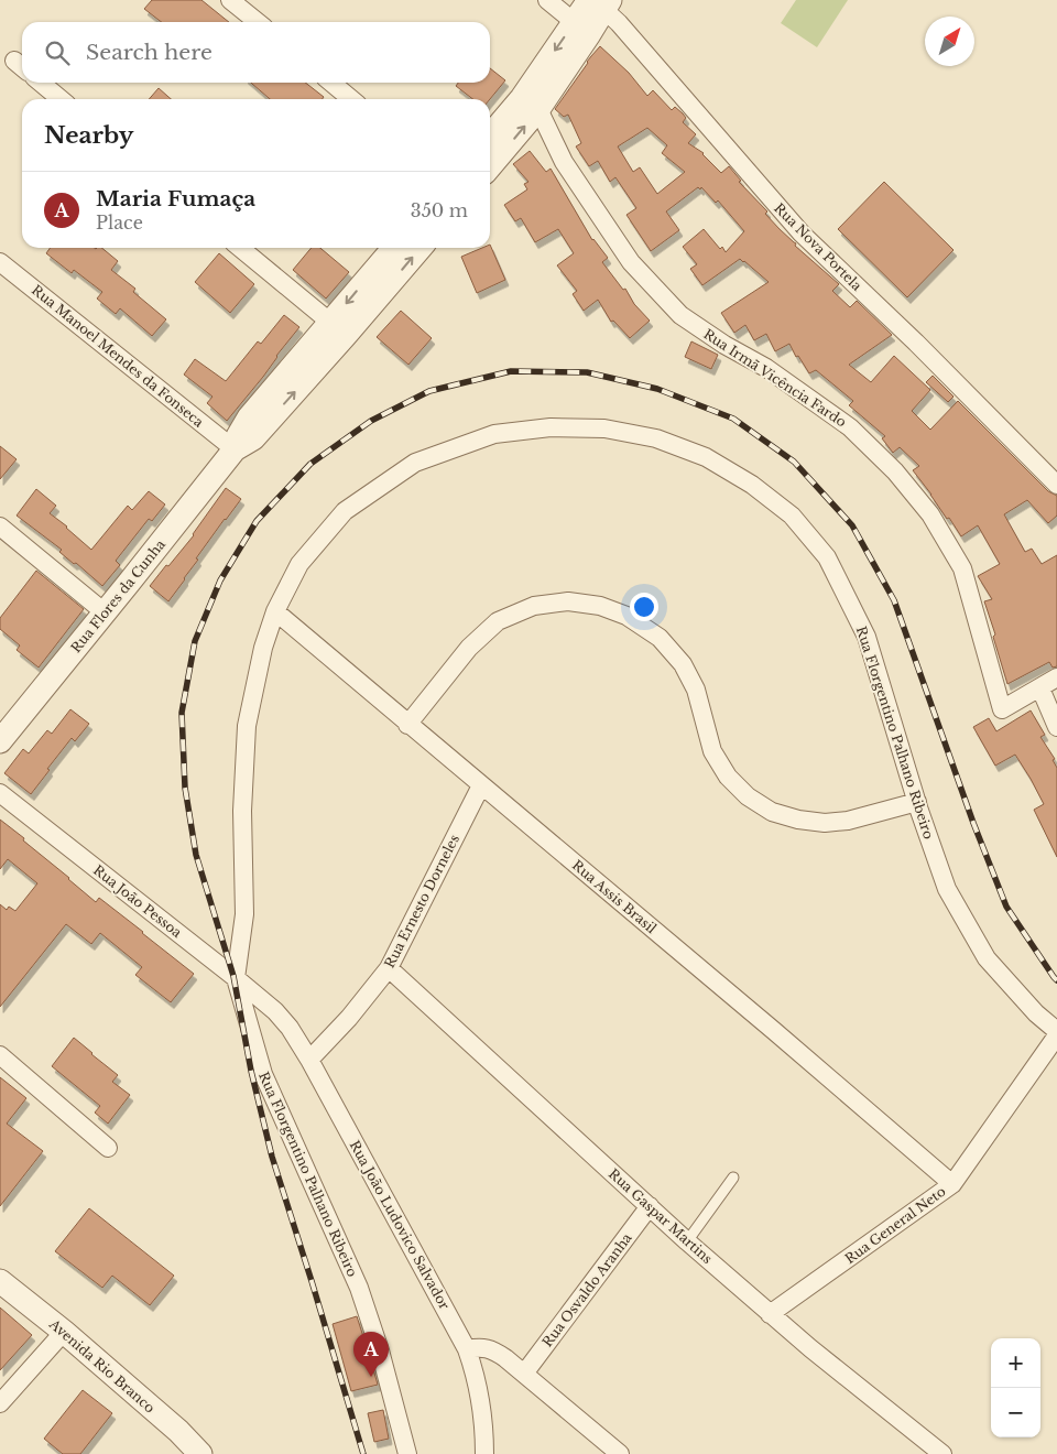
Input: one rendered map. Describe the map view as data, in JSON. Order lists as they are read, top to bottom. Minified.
{"streets":{"street":["Rua Nova Portela","Rua Manoel Mendes da Fonseca","Rua Irmã Vicência Fardo","Rua Flores da Cunha","Rua Florgentino Palhano Ribeiro","Rua Assis Brasil","Rua João Pessoa","Rua Ernesto Dorneles","Rua Gaspar Martins","Rua João Ludovico Salvador","Rua General Neto","Rua Osvaldo Aranha","Avenida Rio Branco"]},"crossings":[["Rua Manoel Mendes da Fonseca","Rua Flores da Cunha"],["Rua Florgentino Palhano Ribeiro","Rua Assis Brasil"],["Rua Florgentino Palhano Ribeiro","Rua João Pessoa"],["Rua Assis Brasil","Rua Ernesto Dorneles"],["Rua Assis Brasil","Rua General Neto"],["Rua João Pessoa","Rua João Ludovico Salvador"],["Rua Ernesto Dorneles","Rua Gaspar Martins"],["Rua Ernesto Dorneles","Rua João Ludovico Salvador"],["Rua Gaspar Martins","Rua General Neto"],["Rua Gaspar Martins","Rua Osvaldo Aranha"]],"north":"top right","page":{"search":"Search here","heading":"Nearby","list":[{"mark":"A","name":"Maria Fumaça","note":"Place","value":"350 m"}],"pins":"A","map_buttons":["+","−"]}}
